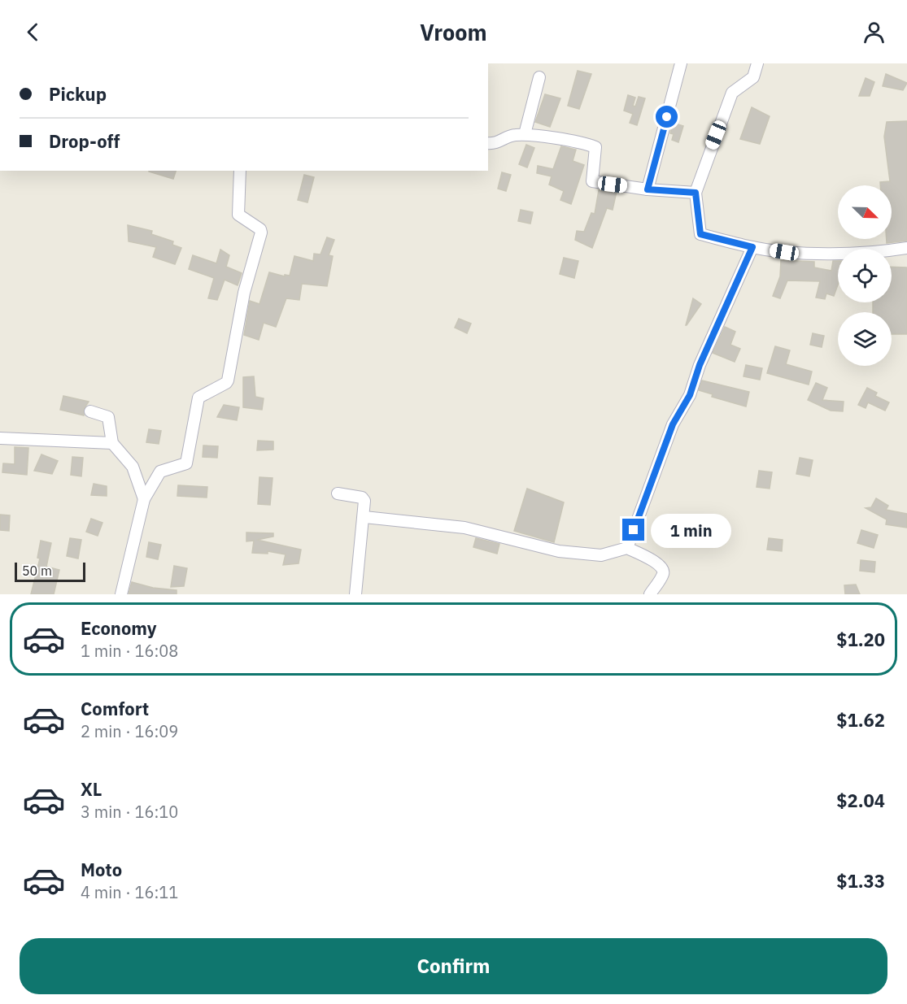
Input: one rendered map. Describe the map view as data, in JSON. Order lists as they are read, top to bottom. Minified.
{"scale_bar":"50 m","north":"bottom right","page":{"header":"Vroom","banner":["Pickup","Drop-off"],"bubble":"1 min","scale":"50 m","list":[{"name":"Economy","note":"1 min · 16:08","value":"$1.20"},{"name":"Comfort","note":"2 min · 16:09","value":"$1.62"},{"name":"XL","note":"3 min · 16:10","value":"$2.04"},{"name":"Moto","note":"4 min · 16:11","value":"$1.33"}],"buttons":"Confirm"}}
